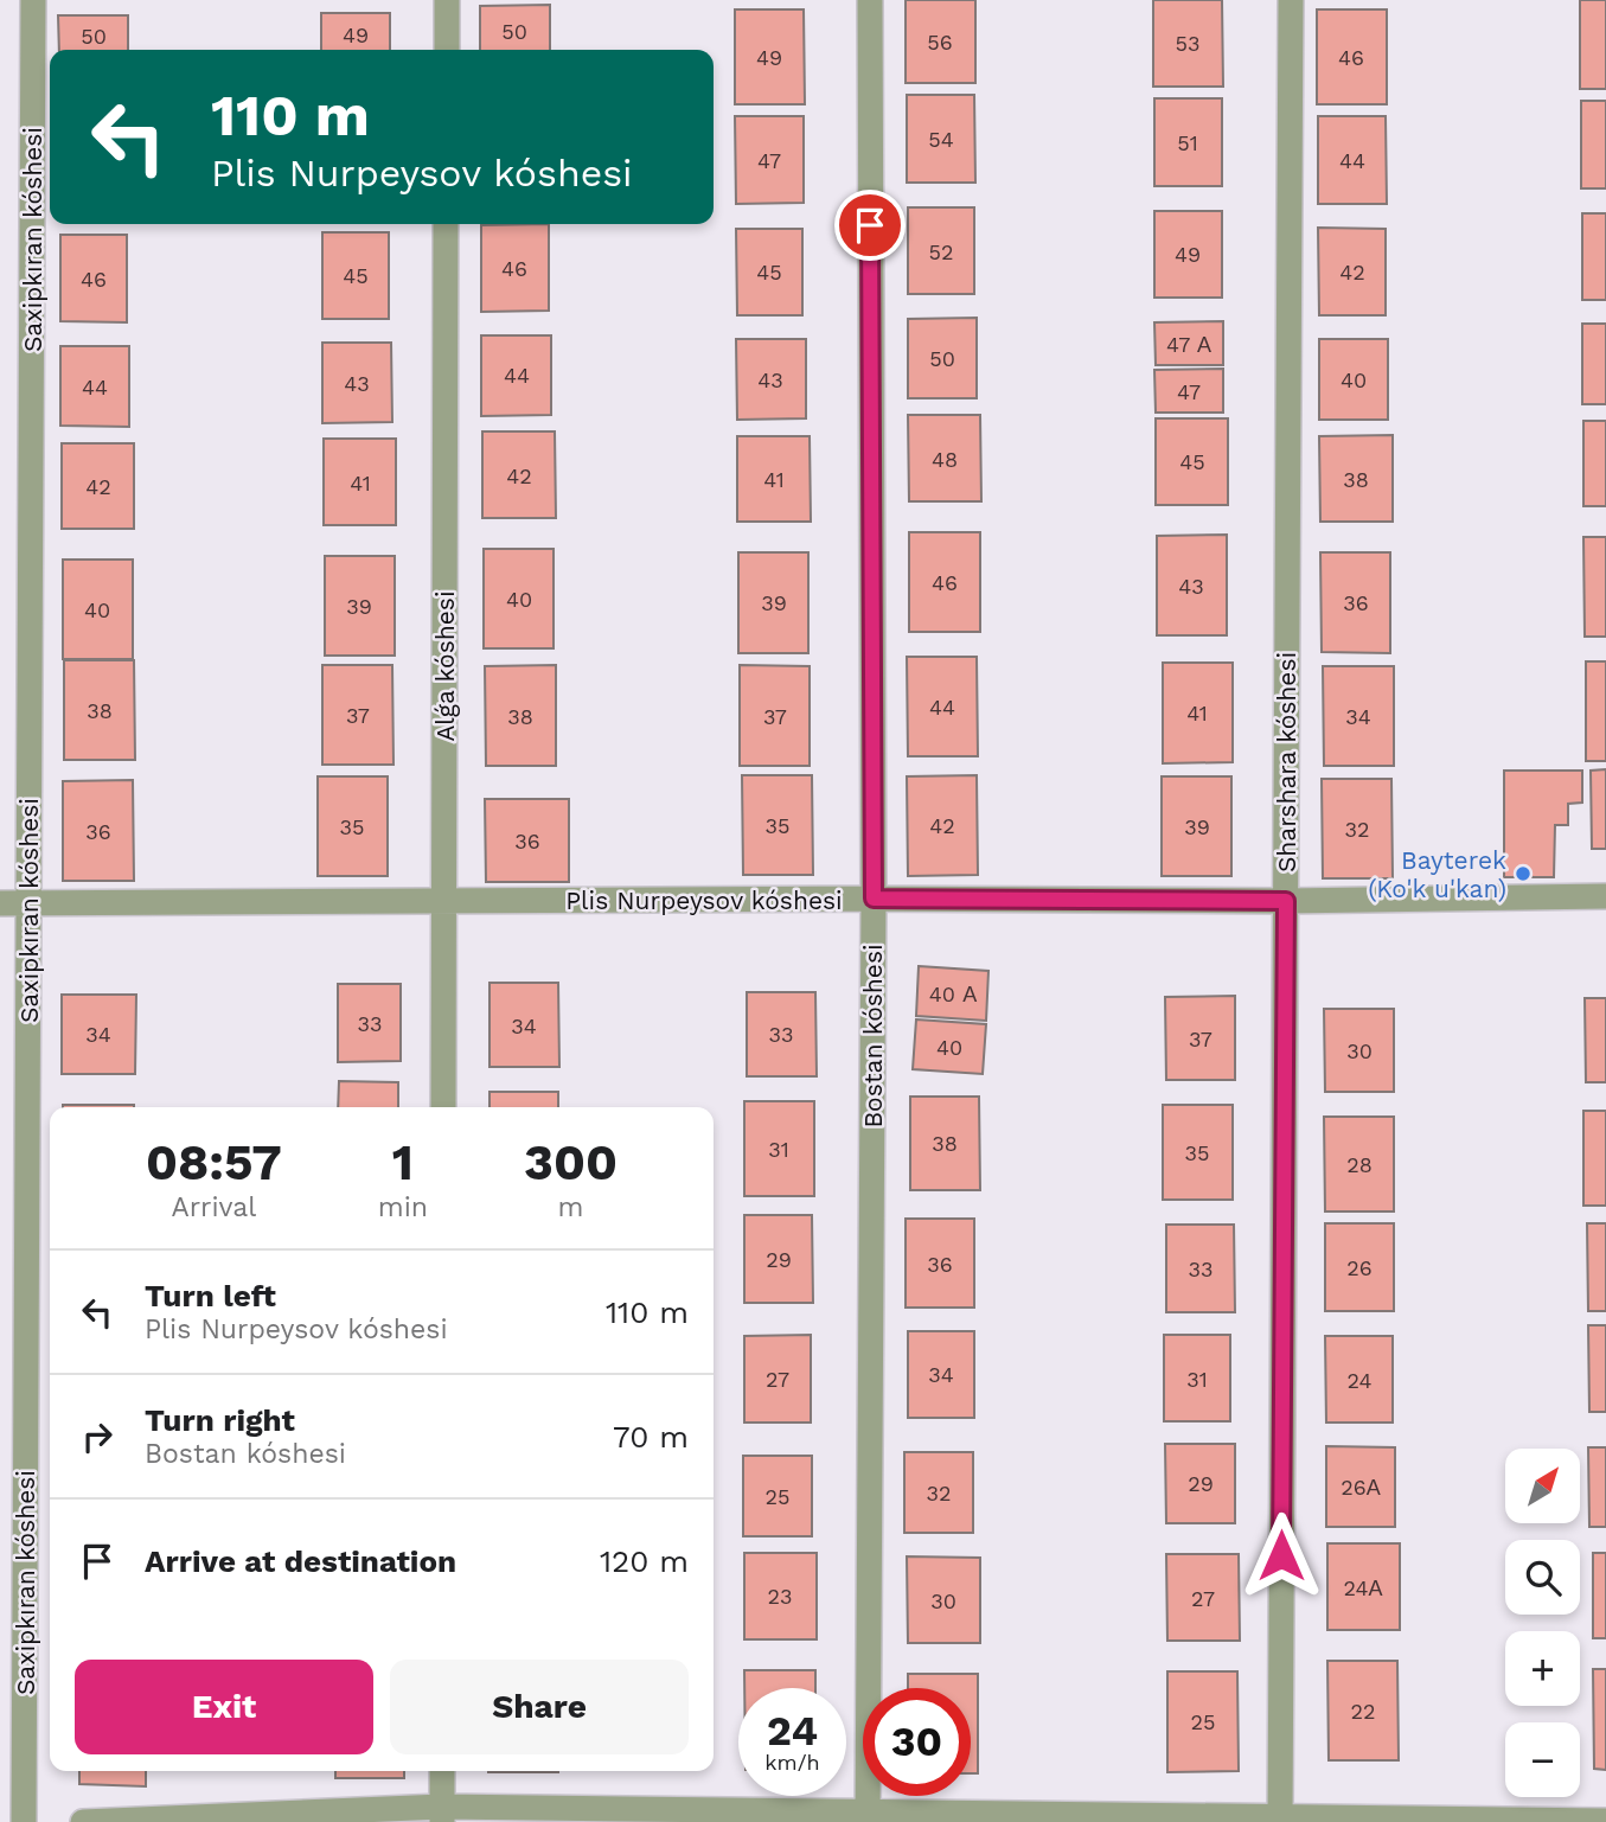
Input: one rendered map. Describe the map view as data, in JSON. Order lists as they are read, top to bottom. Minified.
{"streets":{"street":["Saxipkıran kóshesi","Alǵa kóshesi","Sharshara kóshesi","Plis Nurpeysov kóshesi","Bostan kóshesi"]},"crossings":[["Saxipkıran kóshesi","Plis Nurpeysov kóshesi"],["Alǵa kóshesi","Plis Nurpeysov kóshesi"],["Sharshara kóshesi","Plis Nurpeysov kóshesi"],["Plis Nurpeysov kóshesi","Bostan kóshesi"]],"places":["Bayterek (Ko'k u'kan)"],"house_numbers":["50","49","50","56","53","49","46","54","51","47","44","52","49","46","45","42","45","46","47 А","50","44","43","40","43","44","47","48","45","42","41","38","41","42","46","43","40","39","36","39","40","44","38","41","37","38","37","34","35","42","35","39","32","36","36","40 А","33","34","34","33","37","40","30","38","31","35","28","29","36","26","33","34","27","31","24","29","26А","32","25","24А","23","27","30","22","25"],"north":"top right","page":{"turn":["110 m","Plis Nurpeysov kóshesi"],"eta":["08:57","Arrival","1","min","300","m"],"list":[{"name":"Turn left","note":"Plis Nurpeysov kóshesi","value":"110 m"},{"name":"Turn right","note":"Bostan kóshesi","value":"70 m"},{"name":"Arrive at destination","value":"120 m"}],"map_buttons":["+","−"],"buttons":["Exit","Share"],"speed":"24 km/h","limit":"30"}}
